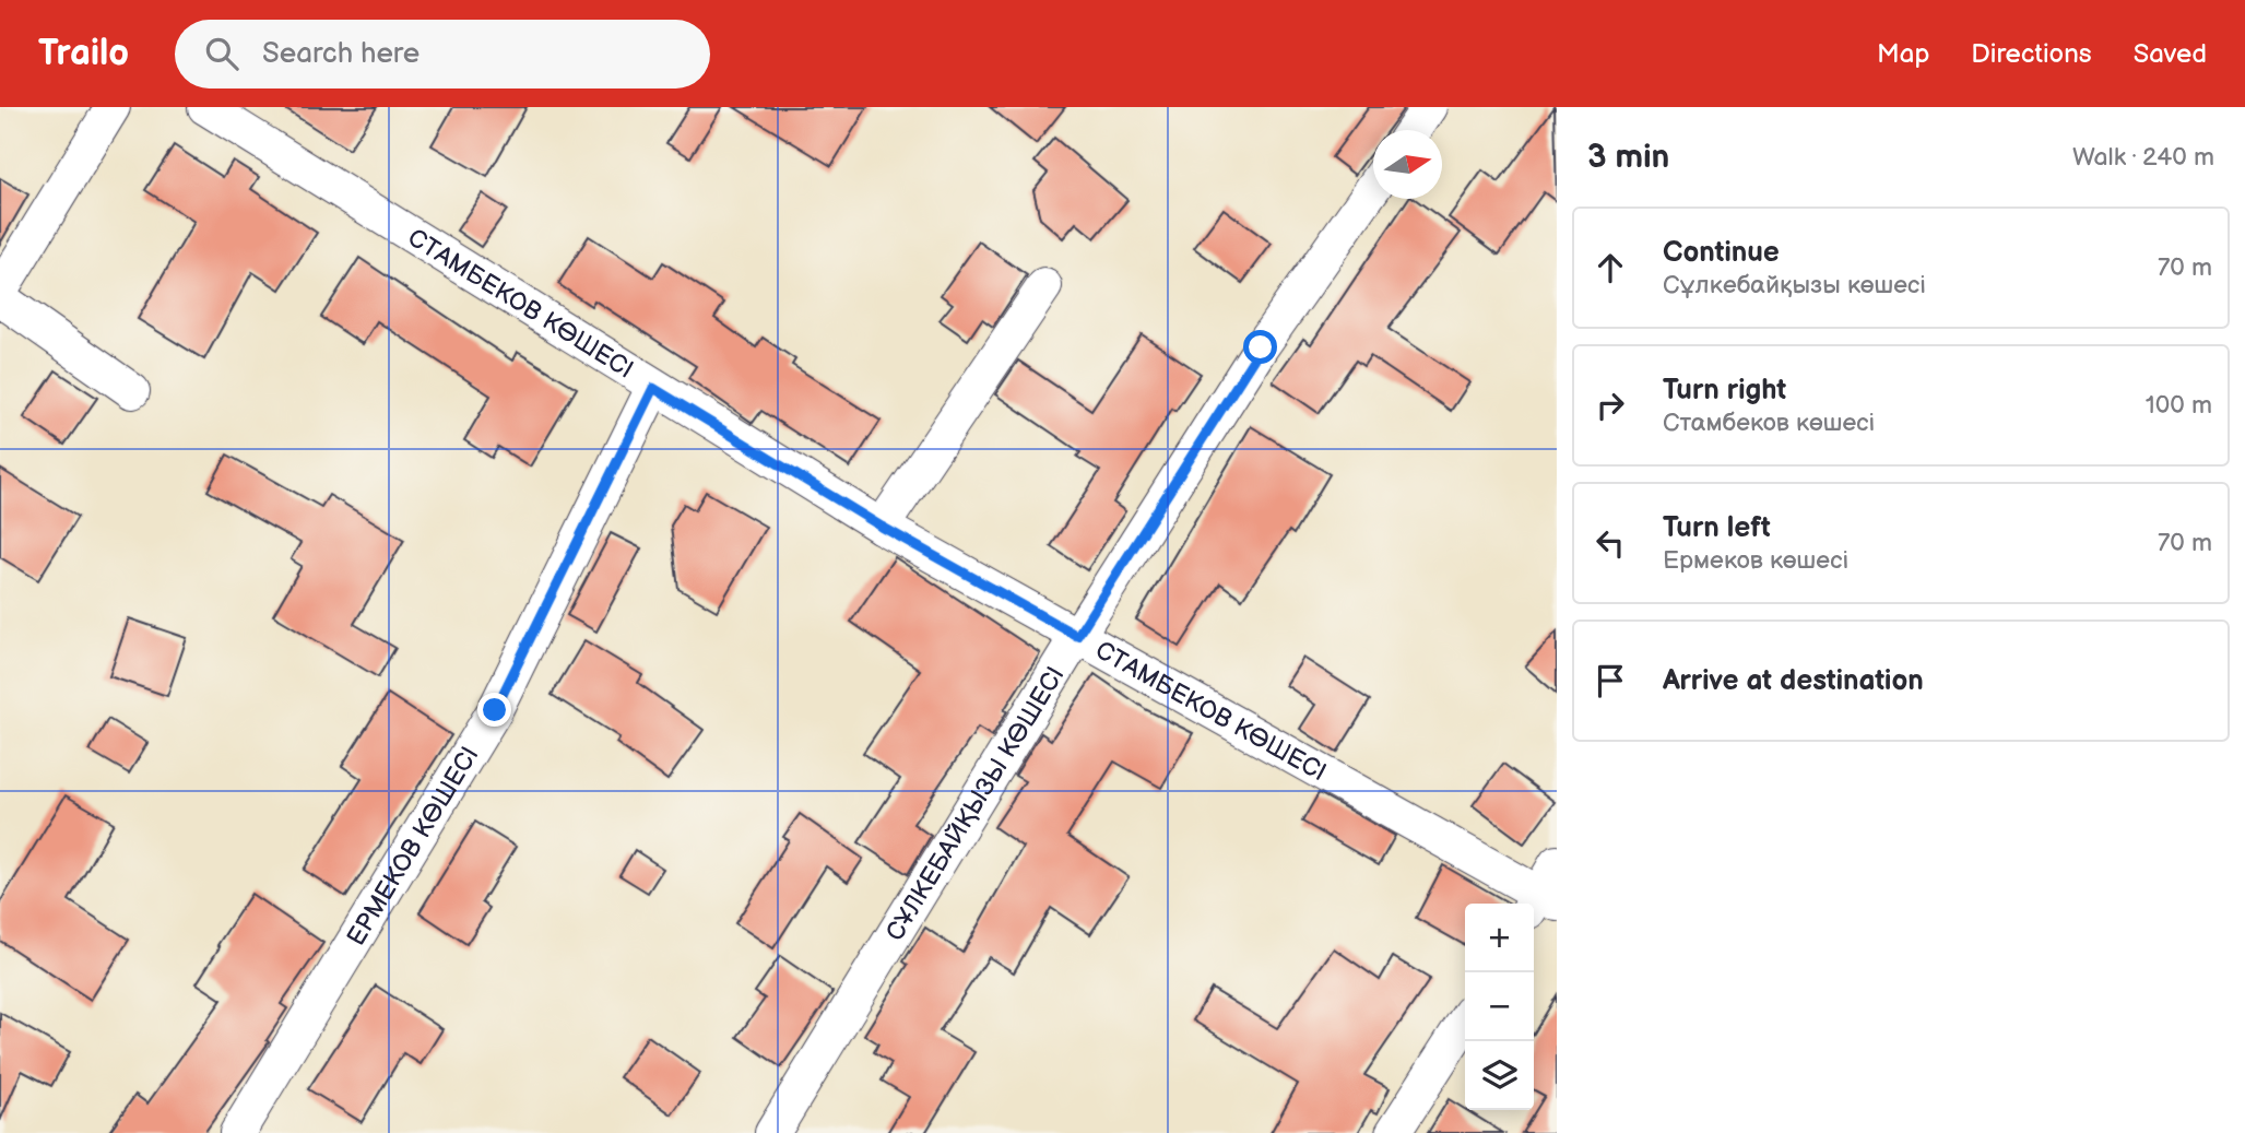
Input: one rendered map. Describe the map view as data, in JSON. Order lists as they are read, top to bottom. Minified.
{"streets":{"street":["СТАМБЕКОВ КӨШЕСІ","СҰЛКЕБАЙҚЫЗЫ КӨШЕСІ","ЕРМЕКОВ КӨШЕСІ"]},"crossings":[["СТАМБЕКОВ КӨШЕСІ","СҰЛКЕБАЙҚЫЗЫ КӨШЕСІ"],["СТАМБЕКОВ КӨШЕСІ","ЕРМЕКОВ КӨШЕСІ"]],"north":"right","page":{"header":"Trailo","search":"Search here","nav":["Map","Directions","Saved"],"heading":["3 min","Walk · 240 m"],"list":[["Continue","Сұлкебайқызы көшесі","70 m"],["Turn right","Стамбеков көшесі","100 m"],["Turn left","Ермеков көшесі","70 m"],"Arrive at destination"],"map_buttons":["+","−"]}}
